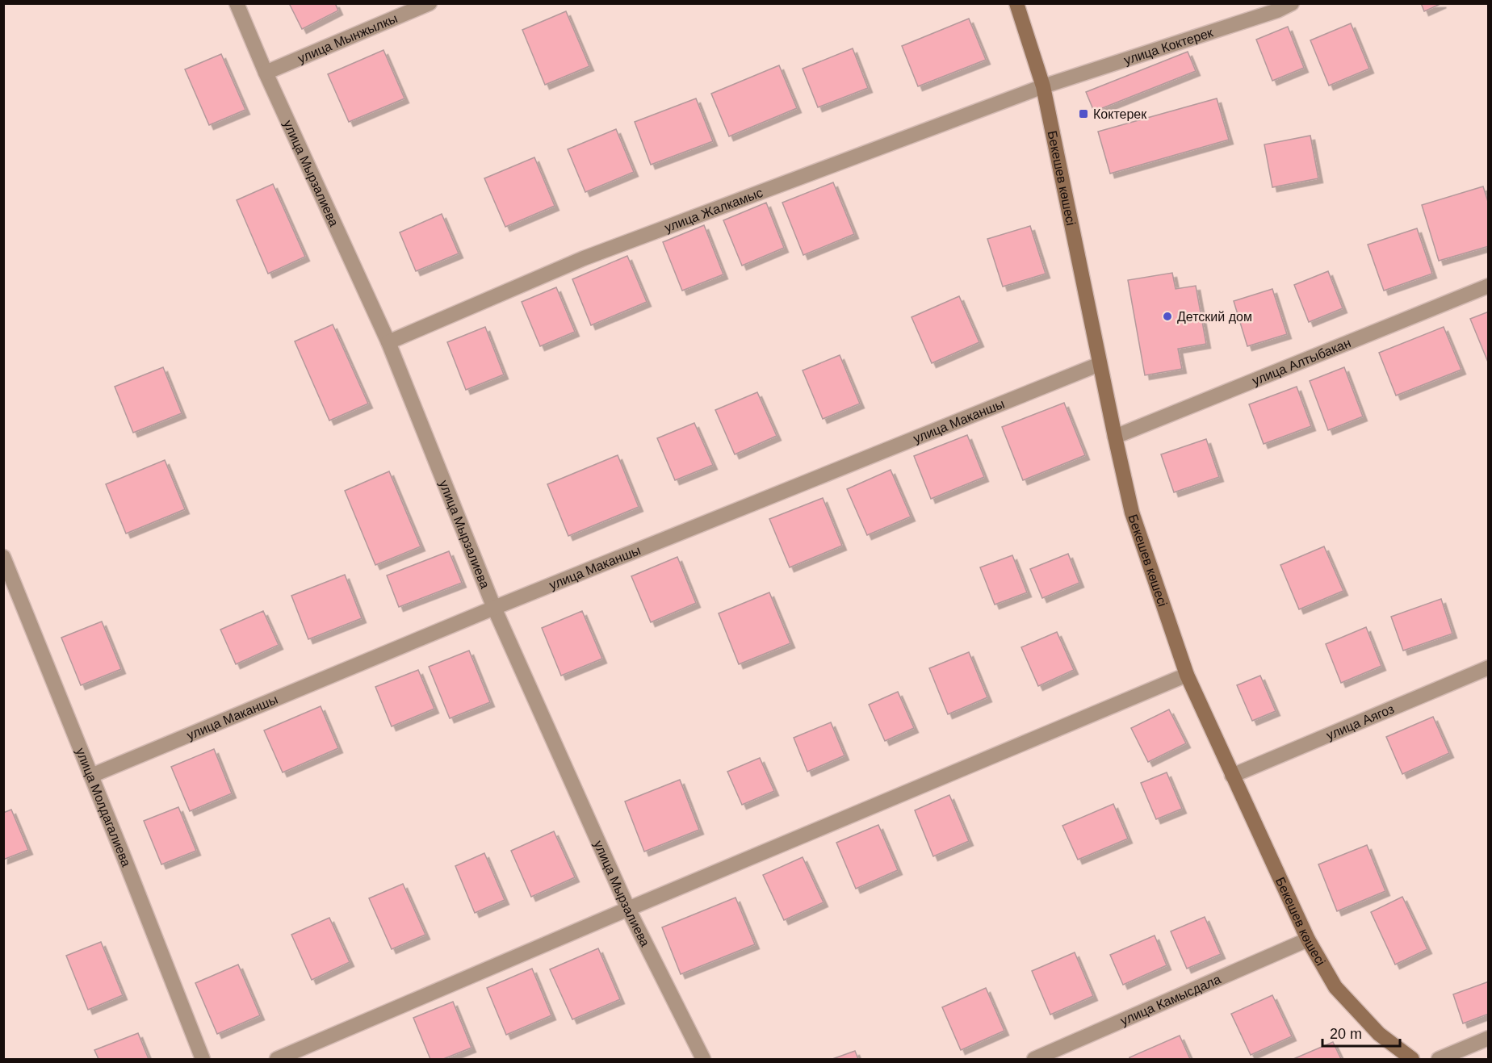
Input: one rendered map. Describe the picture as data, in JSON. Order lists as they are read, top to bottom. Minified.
{"streets":{"main road":["Бекешев көшесі"],"street":["улица Мынжылкы","улица Коктерек","улица Мырзалиева","улица Жалкамыс","улица Алтыбакан","улица Маканшы","улица Аягоз","улица Молдагалиева","улица Камысдала"]},"crossings":[["улица Мынжылкы","улица Мырзалиева"],["улица Коктерек","Бекешев көшесі"],["улица Коктерек","улица Жалкамыс"],["улица Мырзалиева","улица Жалкамыс"],["улица Мырзалиева","улица Маканшы"],["Бекешев көшесі","улица Жалкамыс"],["Бекешев көшесі","улица Алтыбакан"],["Бекешев көшесі","улица Маканшы"],["Бекешев көшесі","улица Аягоз"],["Бекешев көшесі","улица Камысдала"],["улица Маканшы","улица Молдагалиева"]],"places":{"transit":["Коктерек"],"other":["Детский дом"]},"scale_bar":"20 m"}
